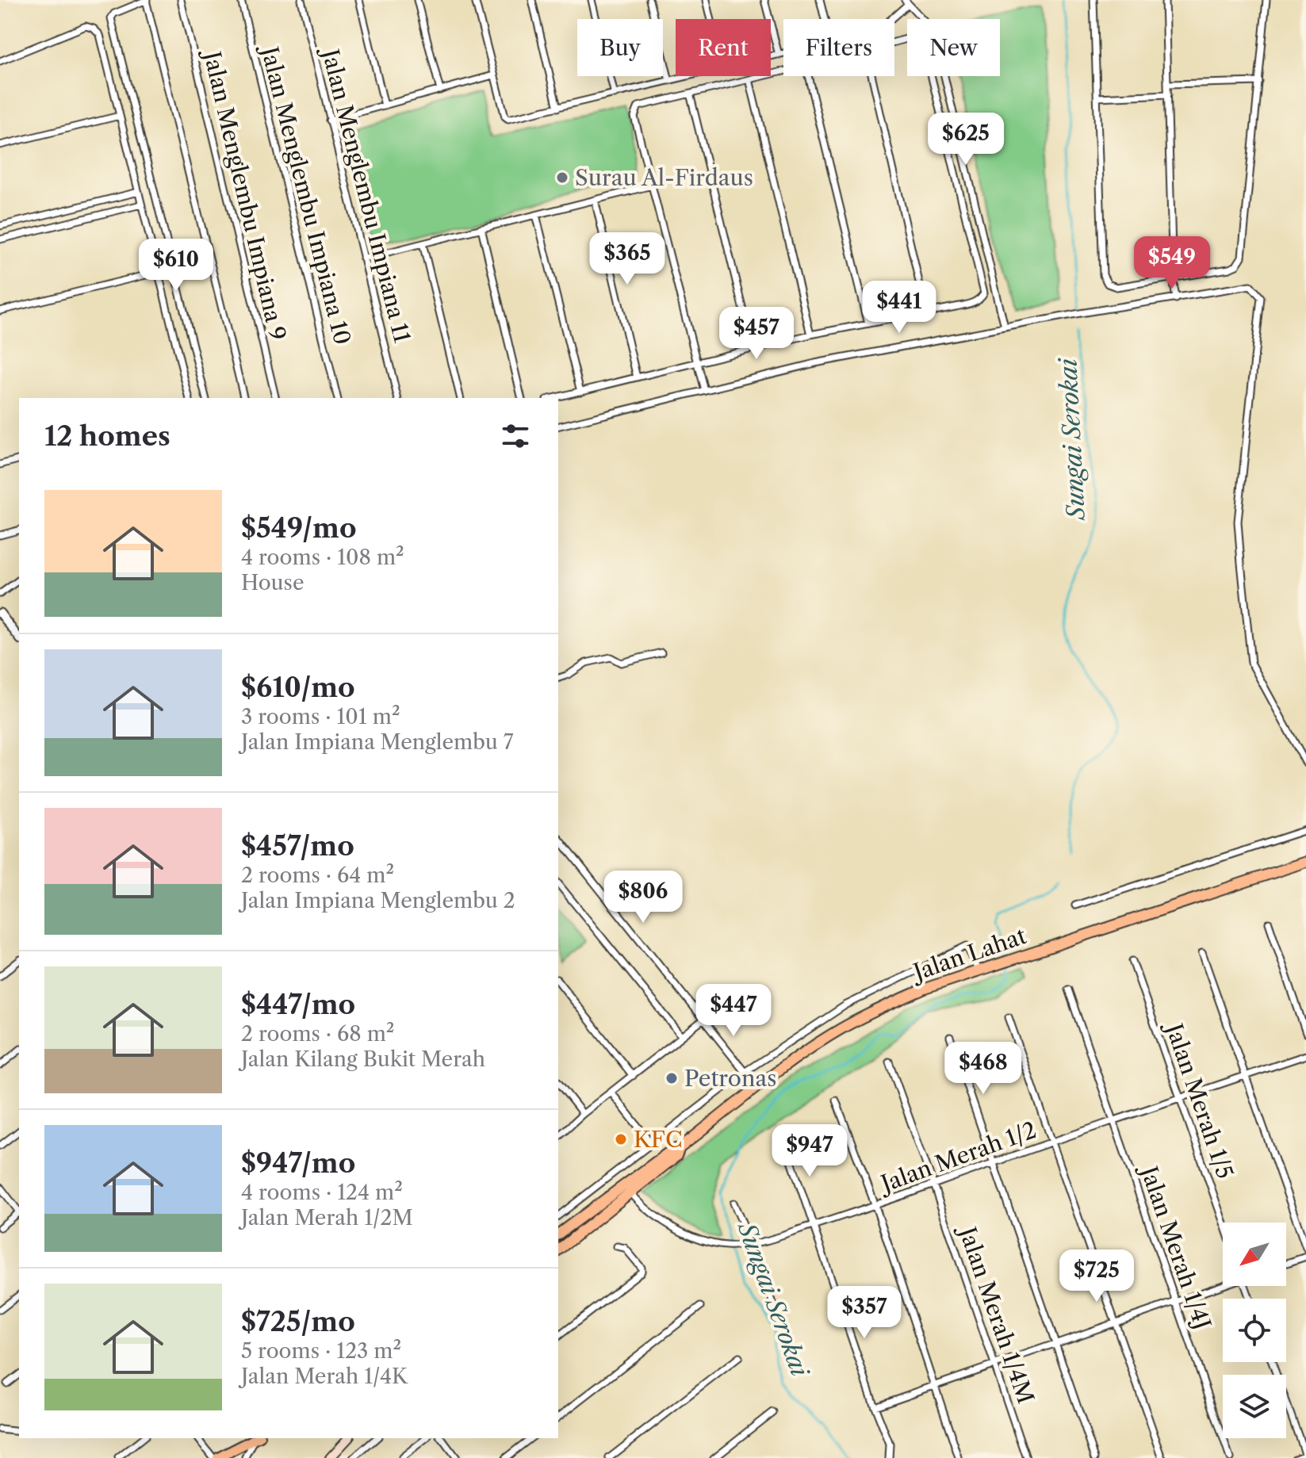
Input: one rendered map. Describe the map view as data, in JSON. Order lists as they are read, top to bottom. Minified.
{"streets":{"main road":["Jalan Lahat"],"street":["Jalan Menglembu Impiana 9","Jalan Menglembu Impiana 10","Jalan Menglembu Impiana 11","Jalan Merah 1/5","Jalan Merah 1/2","Jalan Merah 1/4J","Jalan Merah 1/4M"]},"crossings":[["Jalan Lahat","Jalan Merah 1/2"],["Jalan Merah 1/5","Jalan Merah 1/2"],["Jalan Merah 1/2","Jalan Merah 1/4J"],["Jalan Merah 1/2","Jalan Merah 1/4M"]],"water":["Sungai Serokai"],"places":["Surau Al-Firdaus","Petronas","KFC"],"north":"bottom left","page":{"chip":["Buy","Rent","Filters","New"],"price":["$625","$365","$549","$610","$441","$457","$806","$447","$468","$947","$725","$357"],"heading":"12 homes","list":[{"name":"$549/mo","note":"4 rooms · 108 m² · House"},{"name":"$610/mo","note":"3 rooms · 101 m² · Jalan Impiana Menglembu 7"},{"name":"$457/mo","note":"2 rooms · 64 m² · Jalan Impiana Menglembu 2"},{"name":"$447/mo","note":"2 rooms · 68 m² · Jalan Kilang Bukit Merah"},{"name":"$947/mo","note":"4 rooms · 124 m² · Jalan Merah 1/2M"},{"name":"$725/mo","note":"5 rooms · 123 m² · Jalan Merah 1/4K"}]}}
